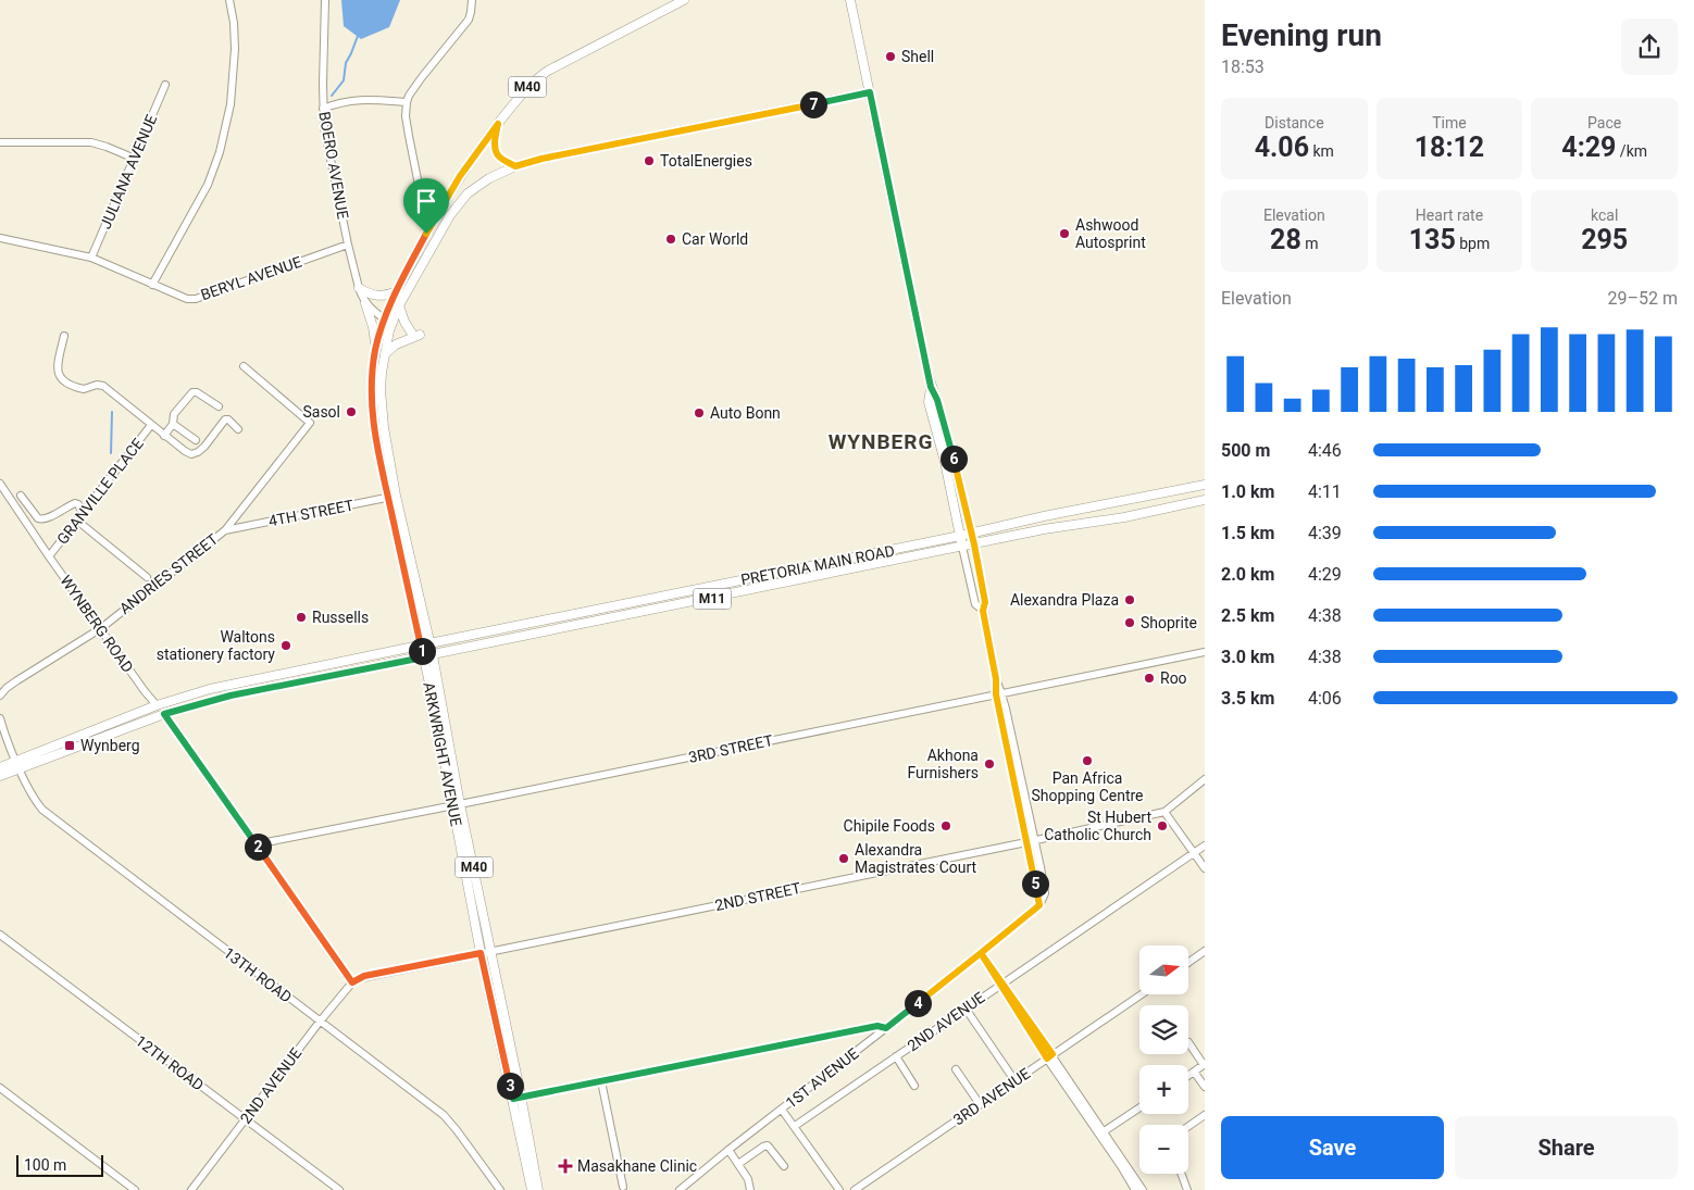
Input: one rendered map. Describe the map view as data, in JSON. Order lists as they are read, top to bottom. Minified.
{"streets":{"main road":["M40","PRETORIA MAIN ROAD","M11","ARKWRIGHT AVENUE"],"street":["BOERO AVENUE","JULIANA AVENUE","BERYL AVENUE","GRANVILLE PLACE","4TH STREET","ANDRIES STREET","WYNBERG ROAD","3RD STREET","2ND STREET","13TH ROAD","2ND AVENUE","12TH ROAD","1ST AVENUE","3RD AVENUE"]},"crossings":[["M40","BOERO AVENUE"],["M40","ARKWRIGHT AVENUE"],["BOERO AVENUE","BERYL AVENUE"],["BOERO AVENUE","ARKWRIGHT AVENUE"],["JULIANA AVENUE","BERYL AVENUE"],["GRANVILLE PLACE","WYNBERG ROAD"],["4TH STREET","ANDRIES STREET"],["4TH STREET","ARKWRIGHT AVENUE"],["PRETORIA MAIN ROAD","M11"],["PRETORIA MAIN ROAD","ARKWRIGHT AVENUE"],["ANDRIES STREET","WYNBERG ROAD"],["M11","WYNBERG ROAD"],["M11","ARKWRIGHT AVENUE"],["M11","13TH ROAD"],["3RD STREET","ARKWRIGHT AVENUE"],["ARKWRIGHT AVENUE","2ND STREET"],["2ND STREET","2ND AVENUE"],["13TH ROAD","2ND AVENUE"],["2ND AVENUE","12TH ROAD"]],"districts":["WYNBERG"],"places":{"other":["Shell","TotalEnergies","Ashwood Autosprint","Car World","Sasol","Auto Bonn","Alexandra Plaza","Russells","Shoprite","Waltons stationery factory","Roo","Pan Africa Shopping Centre","Akhona Furnishers","Chipile Foods","St Hubert Catholic Church","Alexandra Magistrates Court"],"transit":["Wynberg"],"health":["Masakhane Clinic"]},"scale_bar":"100 m","north":"right","page":{"heading":["Evening run","18:53"],"pins":["7","6","1","2","5","4","3"],"stats":[["Distance","4.06 km"],["Time","18:12"],["Pace","4:29 /km"],["Elevation","28 m"],["Heart rate","135 bpm"],["kcal","295"]],"chart":["Elevation","29–52 m"],"list":[{"name":"500 m","note":"4:46"},{"name":"1.0 km","note":"4:11"},{"name":"1.5 km","note":"4:39"},{"name":"2.0 km","note":"4:29"},{"name":"2.5 km","note":"4:38"},{"name":"3.0 km","note":"4:38"},{"name":"3.5 km","note":"4:06"}],"map_buttons":["+","−"],"buttons":["Save","Share"],"scale":"100 m"}}
